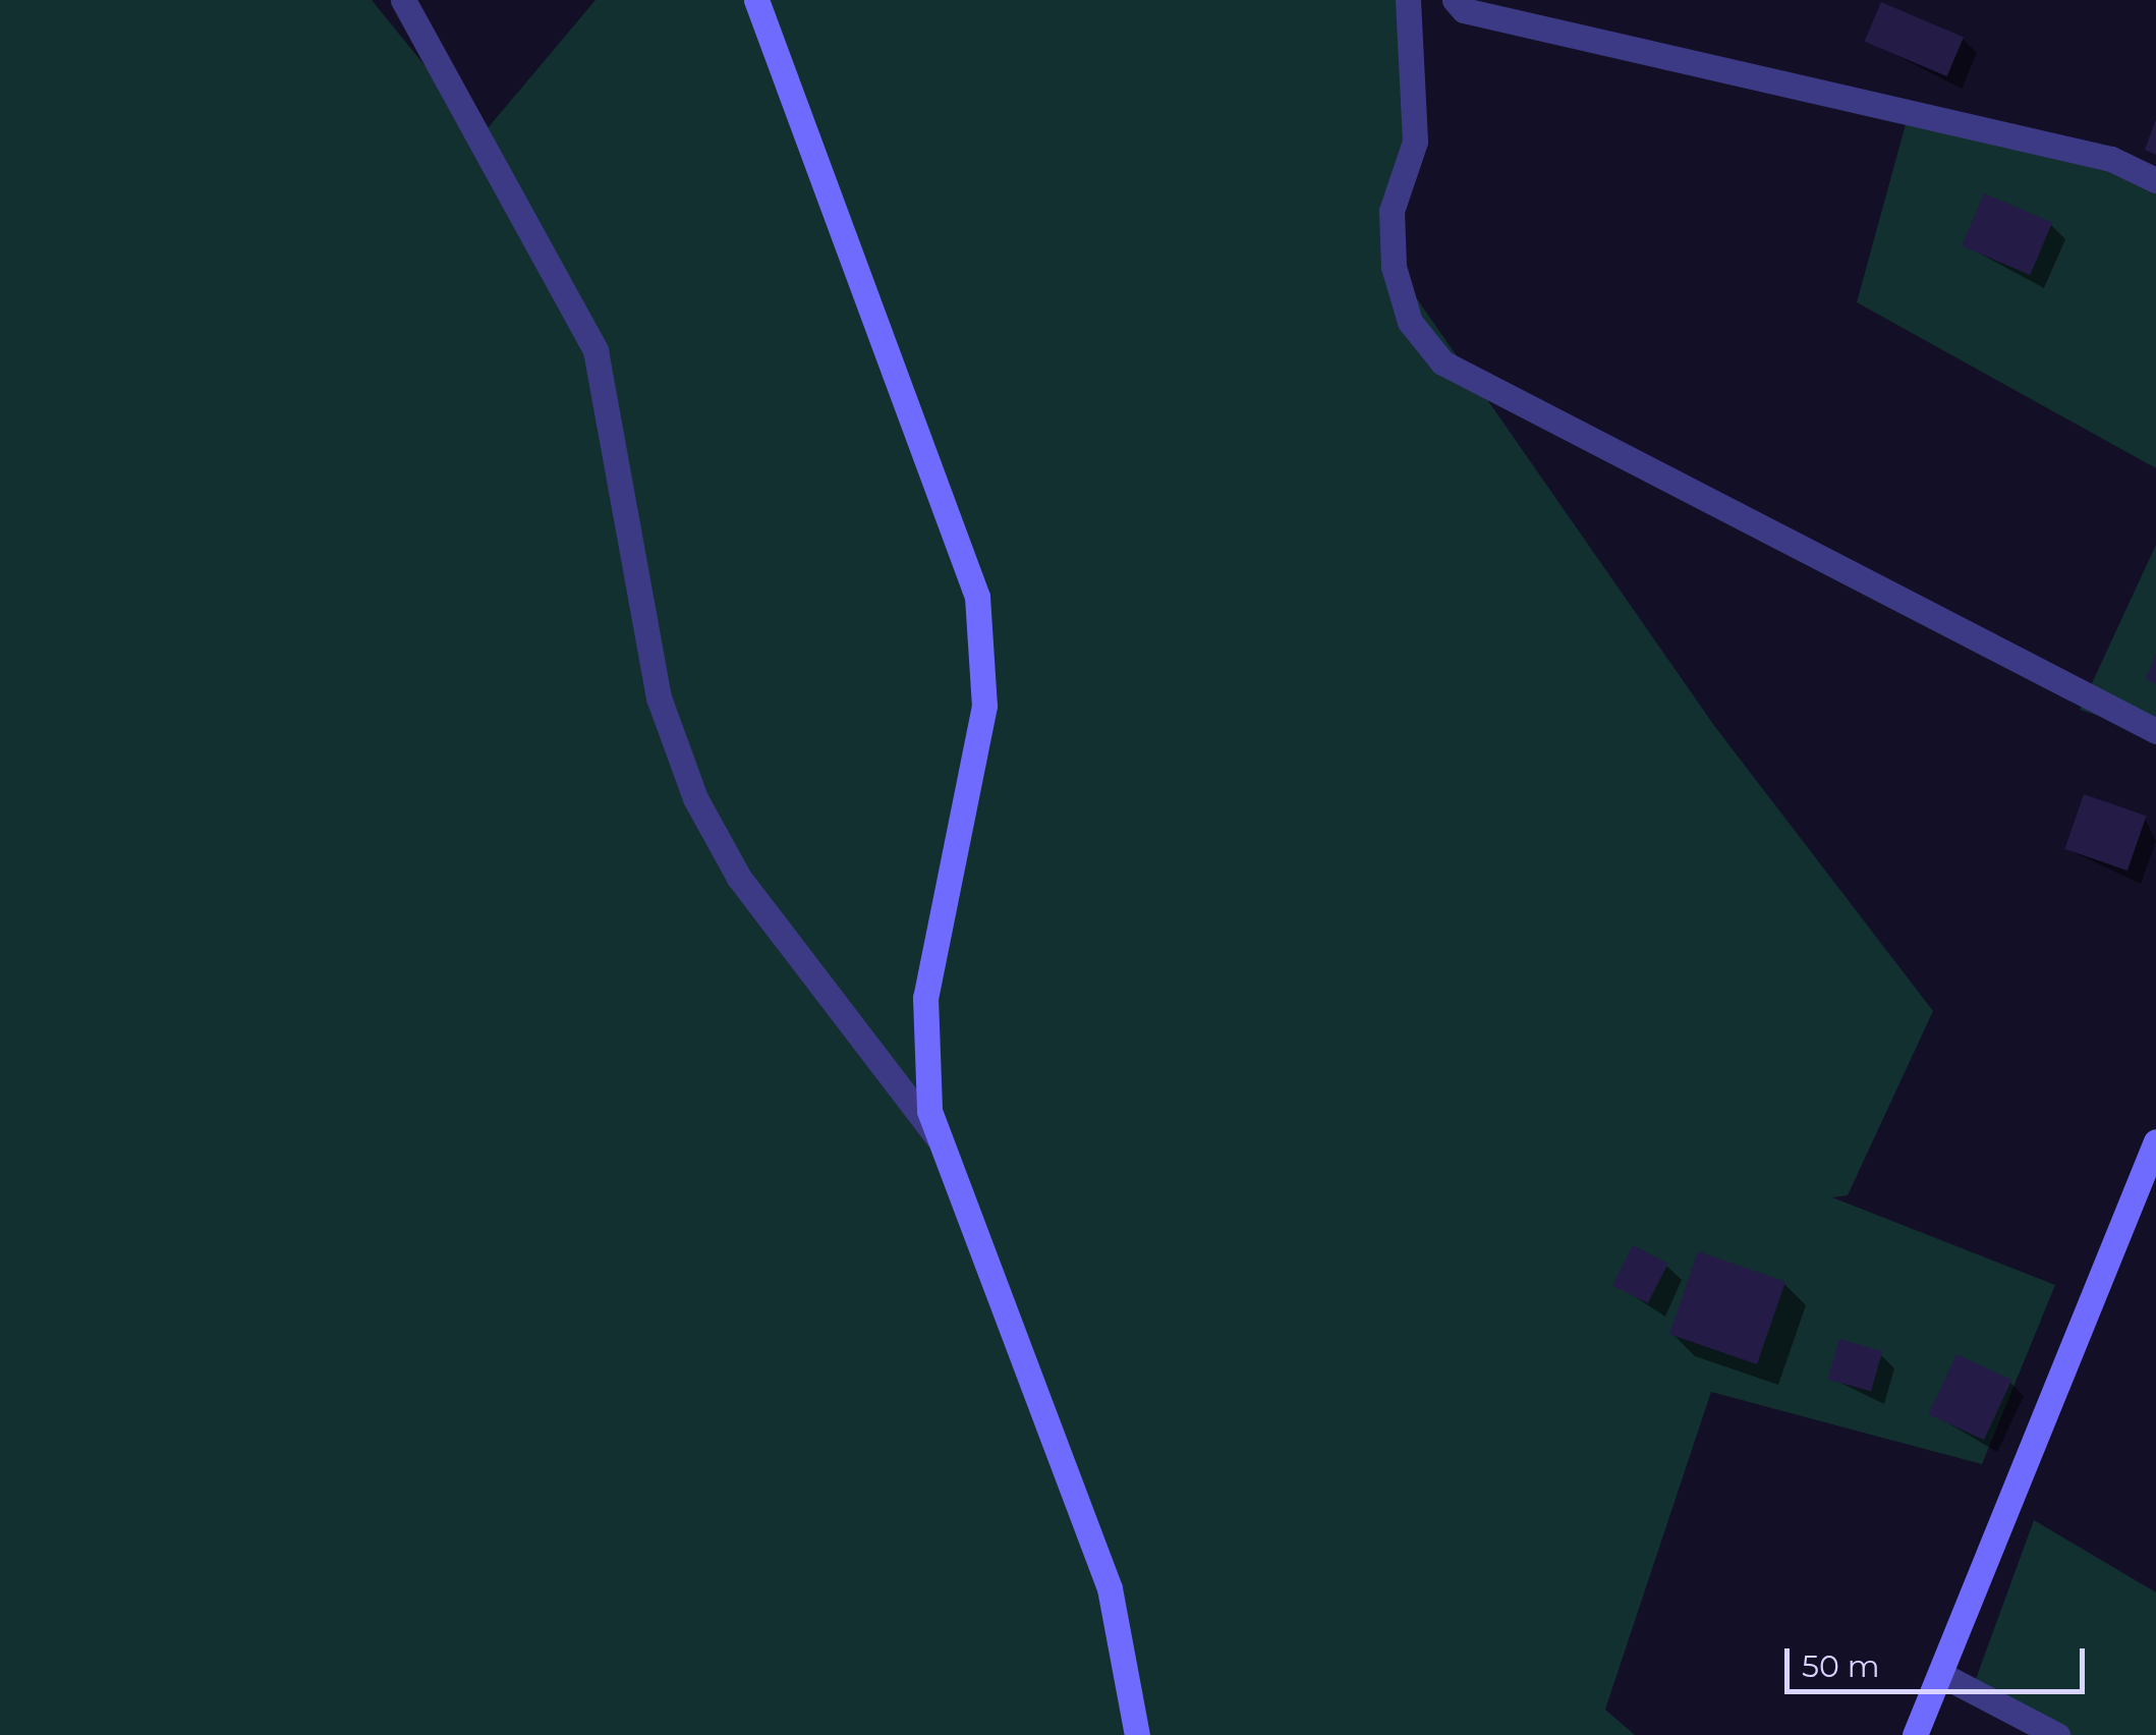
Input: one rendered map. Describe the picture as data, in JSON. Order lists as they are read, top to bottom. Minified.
{"scale_bar":"50 m"}
